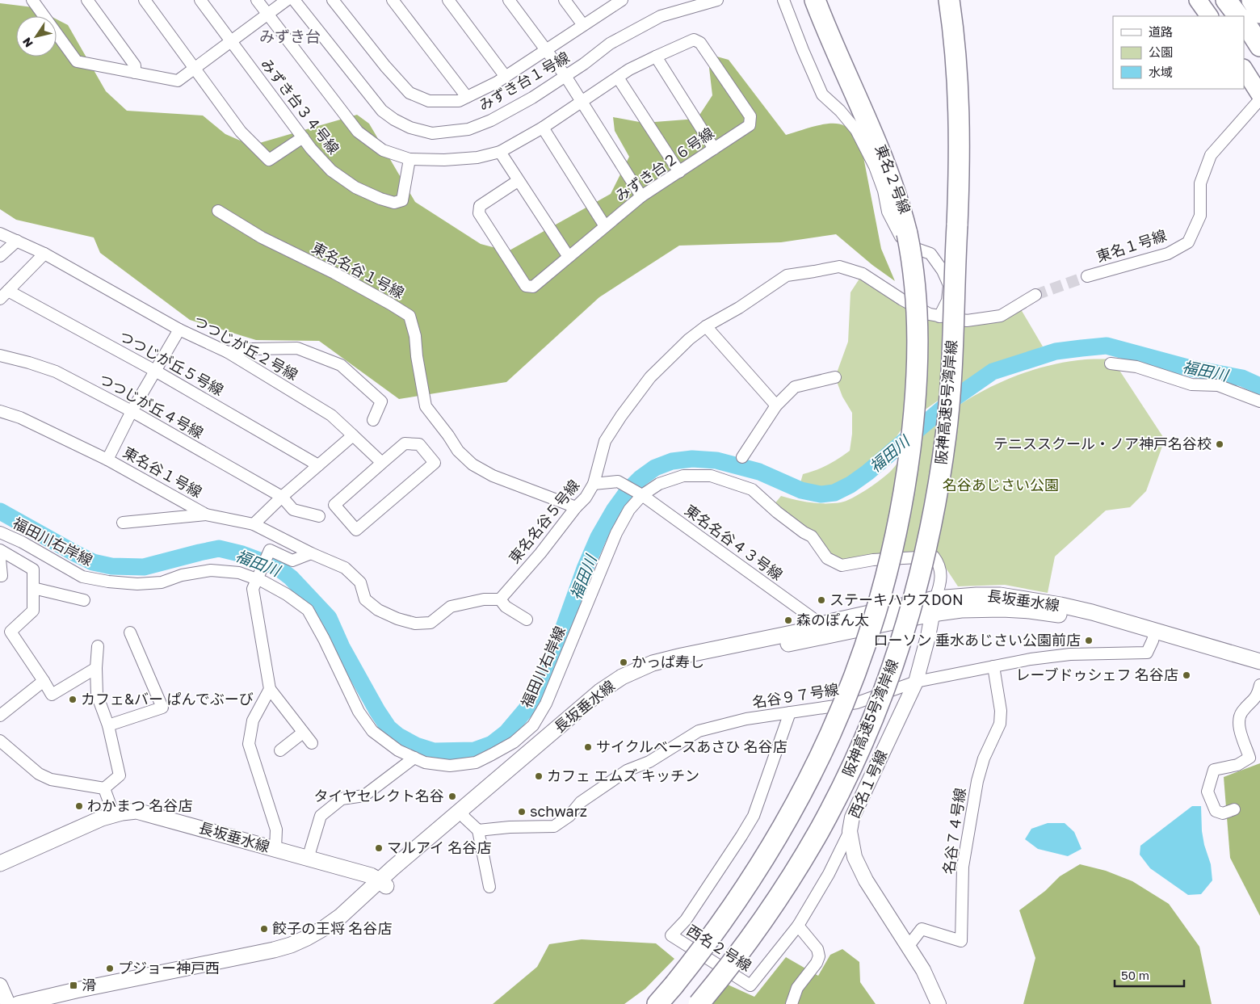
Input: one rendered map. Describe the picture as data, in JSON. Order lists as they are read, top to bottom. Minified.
{"streets":{"highway":["阪神高速5号湾岸線"],"main road":["長坂垂水線"],"street":["みずき台１号線","みずき台３４号線","みずき台２６号線","東名２号線","東名１号線","東名名谷１号線","つつじが丘２号線","つつじが丘５号線","つつじが丘４号線","東名谷１号線","東名名谷５号線","福田川右岸線","東名名谷４３号線","名谷９７号線","西名１号線","名谷７４号線","西名２号線"]},"crossings":[["みずき台３４号線","みずき台２６号線"],["東名２号線","東名名谷５号線"],["東名名谷１号線","東名名谷５号線"],["東名名谷５号線","東名名谷４３号線"],["福田川右岸線","東名名谷４３号線"],["福田川右岸線","長坂垂水線"],["福田川右岸線","西名１号線"],["東名名谷４３号線","長坂垂水線"],["長坂垂水線","名谷９７号線"],["長坂垂水線","西名１号線"],["名谷９７号線","西名１号線"],["名谷９７号線","名谷７４号線"],["名谷９７号線","西名２号線"],["西名１号線","名谷７４号線"],["西名１号線","西名２号線"]],"districts":["みずき台"],"water":["福田川"],"parks":["名谷あじさい公園"],"places":{"other":["テニススクール・ノア神戸名谷校","ステーキハウスDON","森のぽん太","ローソン 垂水あじさい公園前店","かっぱ寿し","レーブドゥシェフ 名谷店","カフェ&バー ぱんでぶーび","サイクルベースあさひ 名谷店","カフェ エムズ キッチン","タイヤセレクト名谷","わかまつ 名谷店","schwarz","マルアイ 名谷店","餃子の王将 名谷店","プジョー神戸西"],"transit":["滑"]},"legend":["道路","公園","水域"],"scale_bar":"50 m","north":"bottom left"}
